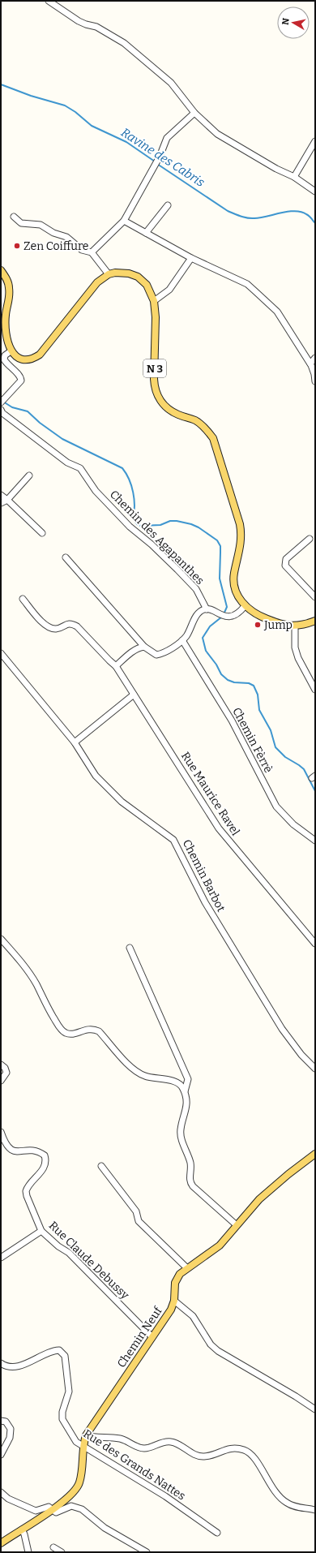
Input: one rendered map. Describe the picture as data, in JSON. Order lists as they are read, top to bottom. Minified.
{"streets":{"main road":["N 3","Chemin Neuf"],"street":["Chemin des Agapanthes","Chemin Fèrrè","Rue Maurice Ravel","Chemin Barbot","Rue Claude Debussy","Rue des Grands Nattes"]},"crossings":[["Rue Claude Debussy","Chemin Neuf"],["Chemin Neuf","Rue des Grands Nattes"]],"water":["Ravine des Cabris"],"places":["Zen Coiffure","Jump"],"north":"left"}
